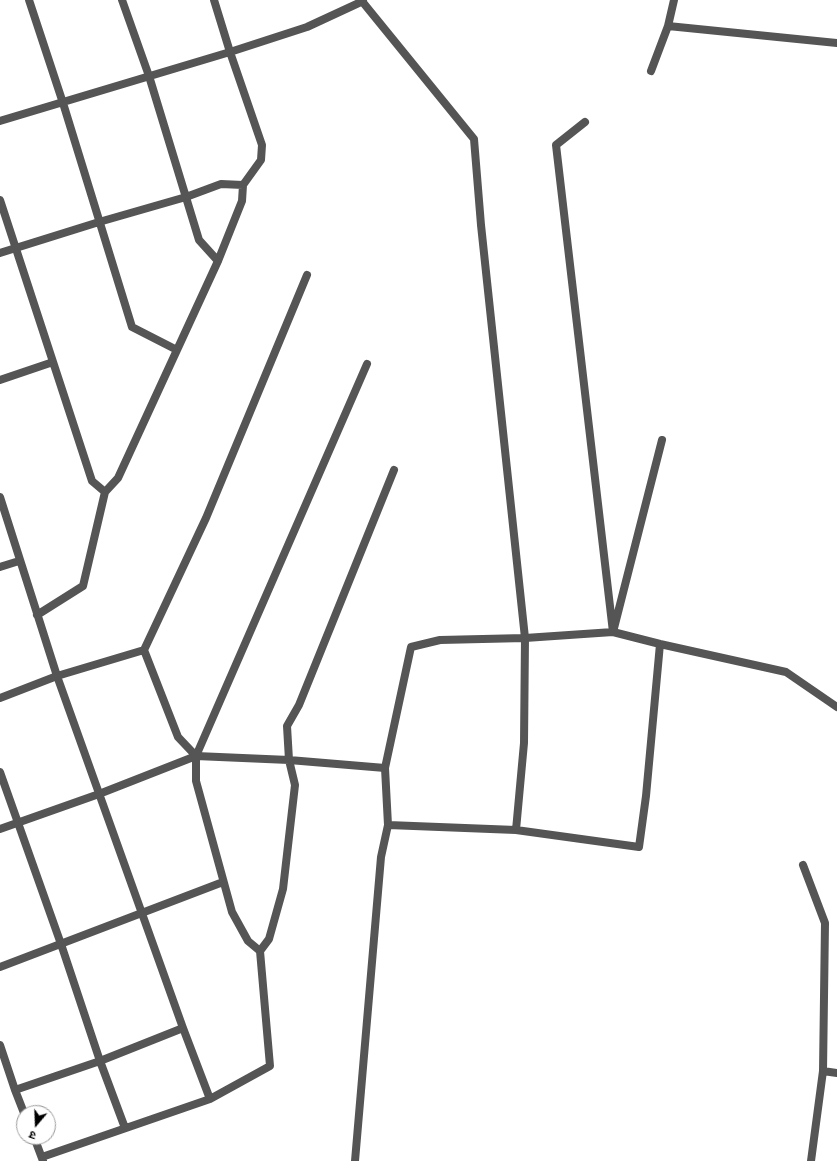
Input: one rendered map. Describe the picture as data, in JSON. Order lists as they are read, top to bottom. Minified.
{"north":"bottom"}
